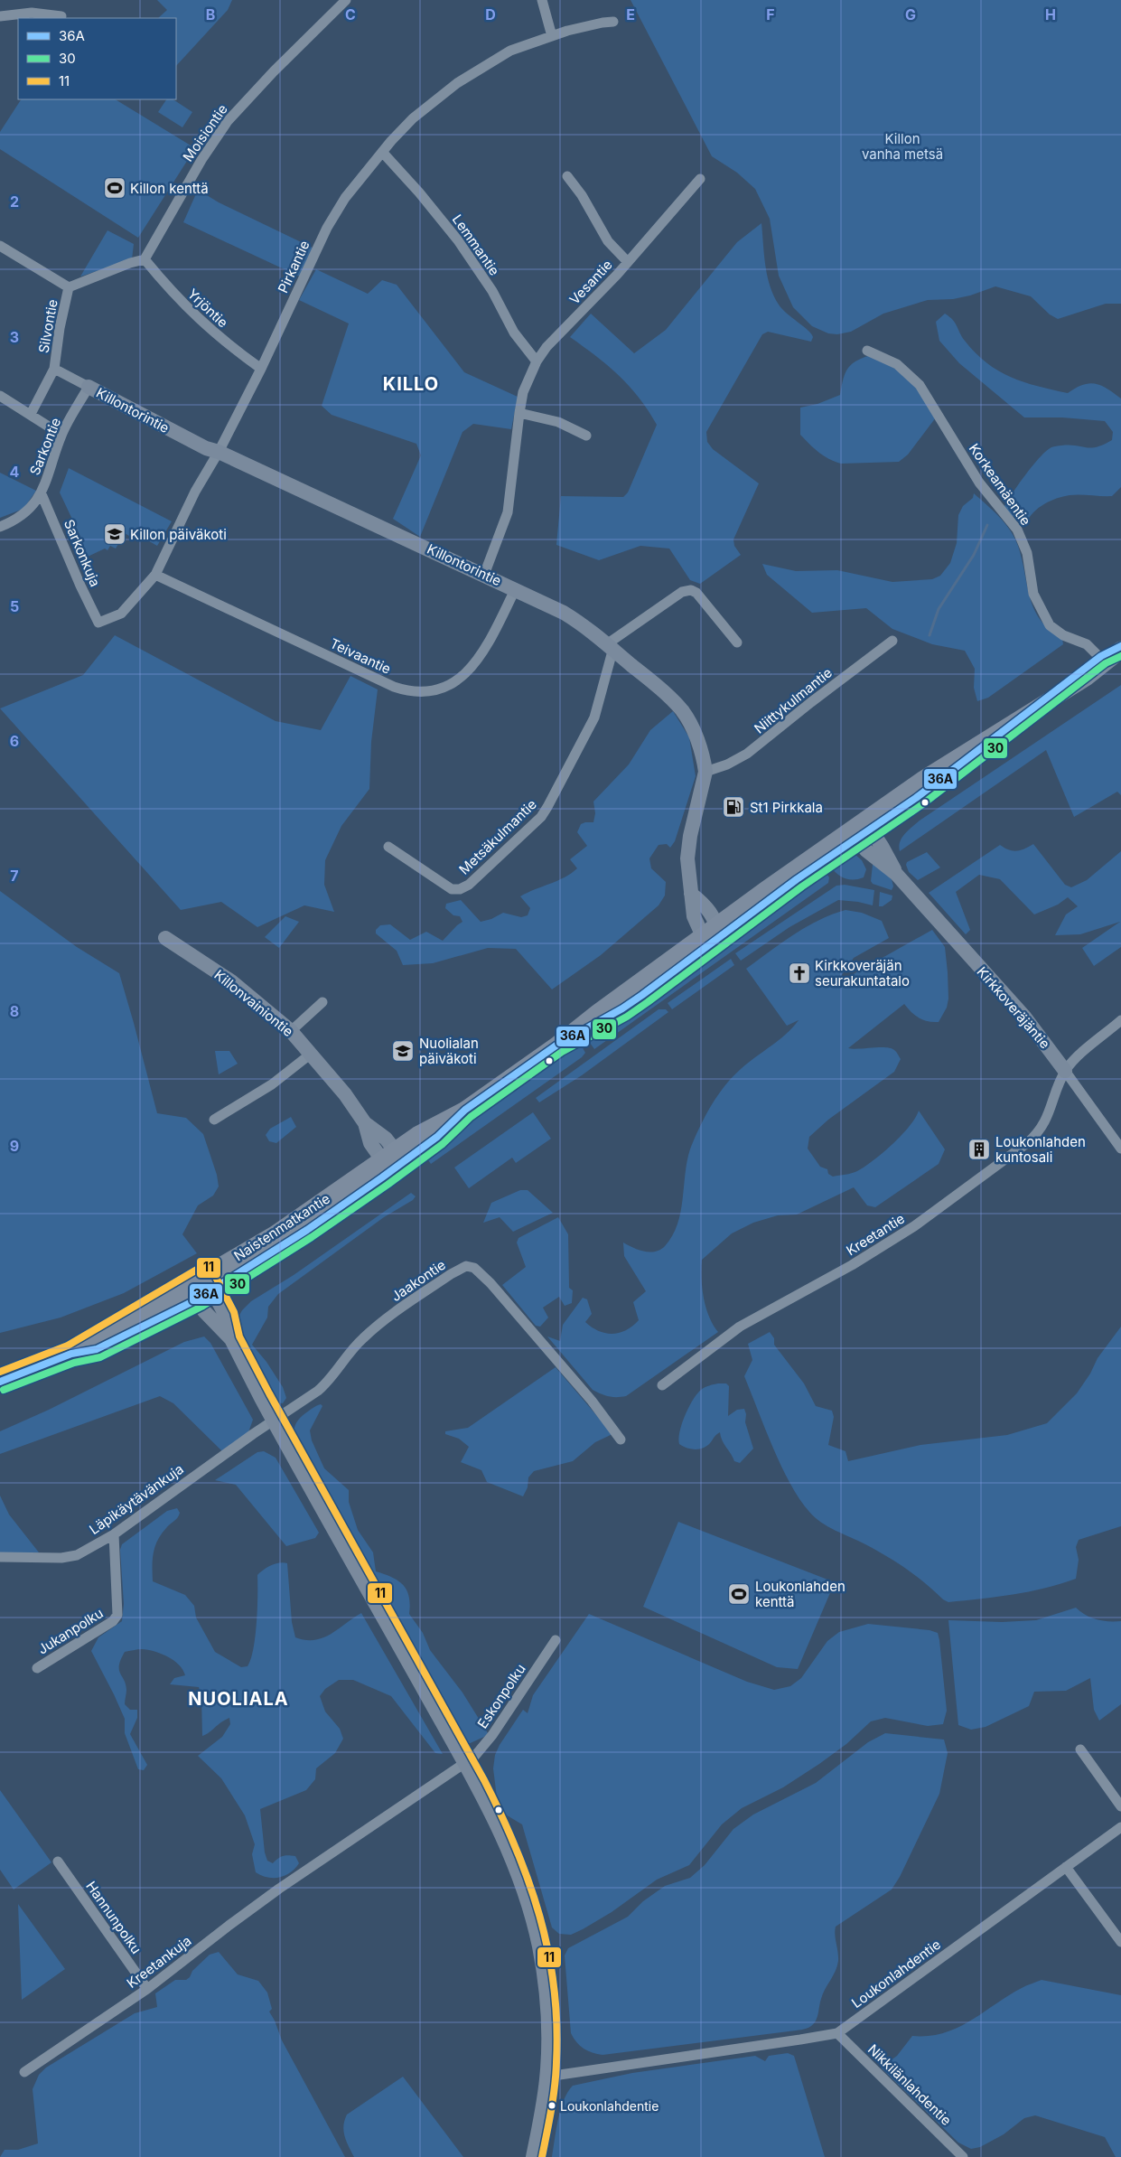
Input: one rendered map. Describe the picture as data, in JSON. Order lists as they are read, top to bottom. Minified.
{"streets":{"main road":["Naistenmatkantie"],"street":["Moisiontie","Lemmantie","Pirkantie","Vesantie","Yrjöntie","Silvontie","Killontorintie","Sarkontie","Korkeamäentie","Sarkonkuja","Teivaantie","Niittykulmantie","Metsäkulmantie","Killonvainiontie","Kirkkoveräjäntie","Kreetantie","Jaakontie","Läpikäytävänkuja","Jukanpolku","Eskonpolku","Hannunpolku","Kreetankuja","Loukonlahdentie","Nikkilänlahdentie"]},"crossings":[["Moisiontie","Yrjöntie"],["Lemmantie","Pirkantie"],["Lemmantie","Vesantie"],["Pirkantie","Yrjöntie"],["Pirkantie","Killontorintie"],["Pirkantie","Sarkonkuja"],["Pirkantie","Teivaantie"],["Vesantie","Killontorintie"],["Silvontie","Killontorintie"],["Killontorintie","Sarkontie"],["Killontorintie","Teivaantie"],["Killontorintie","Niittykulmantie"],["Killontorintie","Metsäkulmantie"],["Killontorintie","Naistenmatkantie"],["Sarkontie","Sarkonkuja"],["Korkeamäentie","Naistenmatkantie"],["Killonvainiontie","Naistenmatkantie"],["Kirkkoveräjäntie","Naistenmatkantie"],["Kirkkoveräjäntie","Kreetantie"],["Jaakontie","Läpikäytävänkuja"],["Läpikäytävänkuja","Jukanpolku"],["Eskonpolku","Kreetankuja"],["Hannunpolku","Kreetankuja"],["Loukonlahdentie","Nikkilänlahdentie"]],"districts":["KILLO","NUOLIALA"],"parks":["Killon vanha metsä"],"places":{"sports":["Killon kenttä","Loukonlahden kenttä"],"school or university":["Killon päiväkoti","Nuolialan päiväkoti"],"fuel station":["St1 Pirkkala"],"church":["Kirkkoveräjän seurakuntatalo"],"building":["Loukonlahden kuntosali"],"other":["Loukonlahdentie"]},"lines":["transit line 36A","transit line 30","transit line 11"],"legend":["36A","30","11"],"grid":{"columns":["B","C","D","E","F","G","H"],"rows":["2","3","4","5","6","7","8","9"]}}
